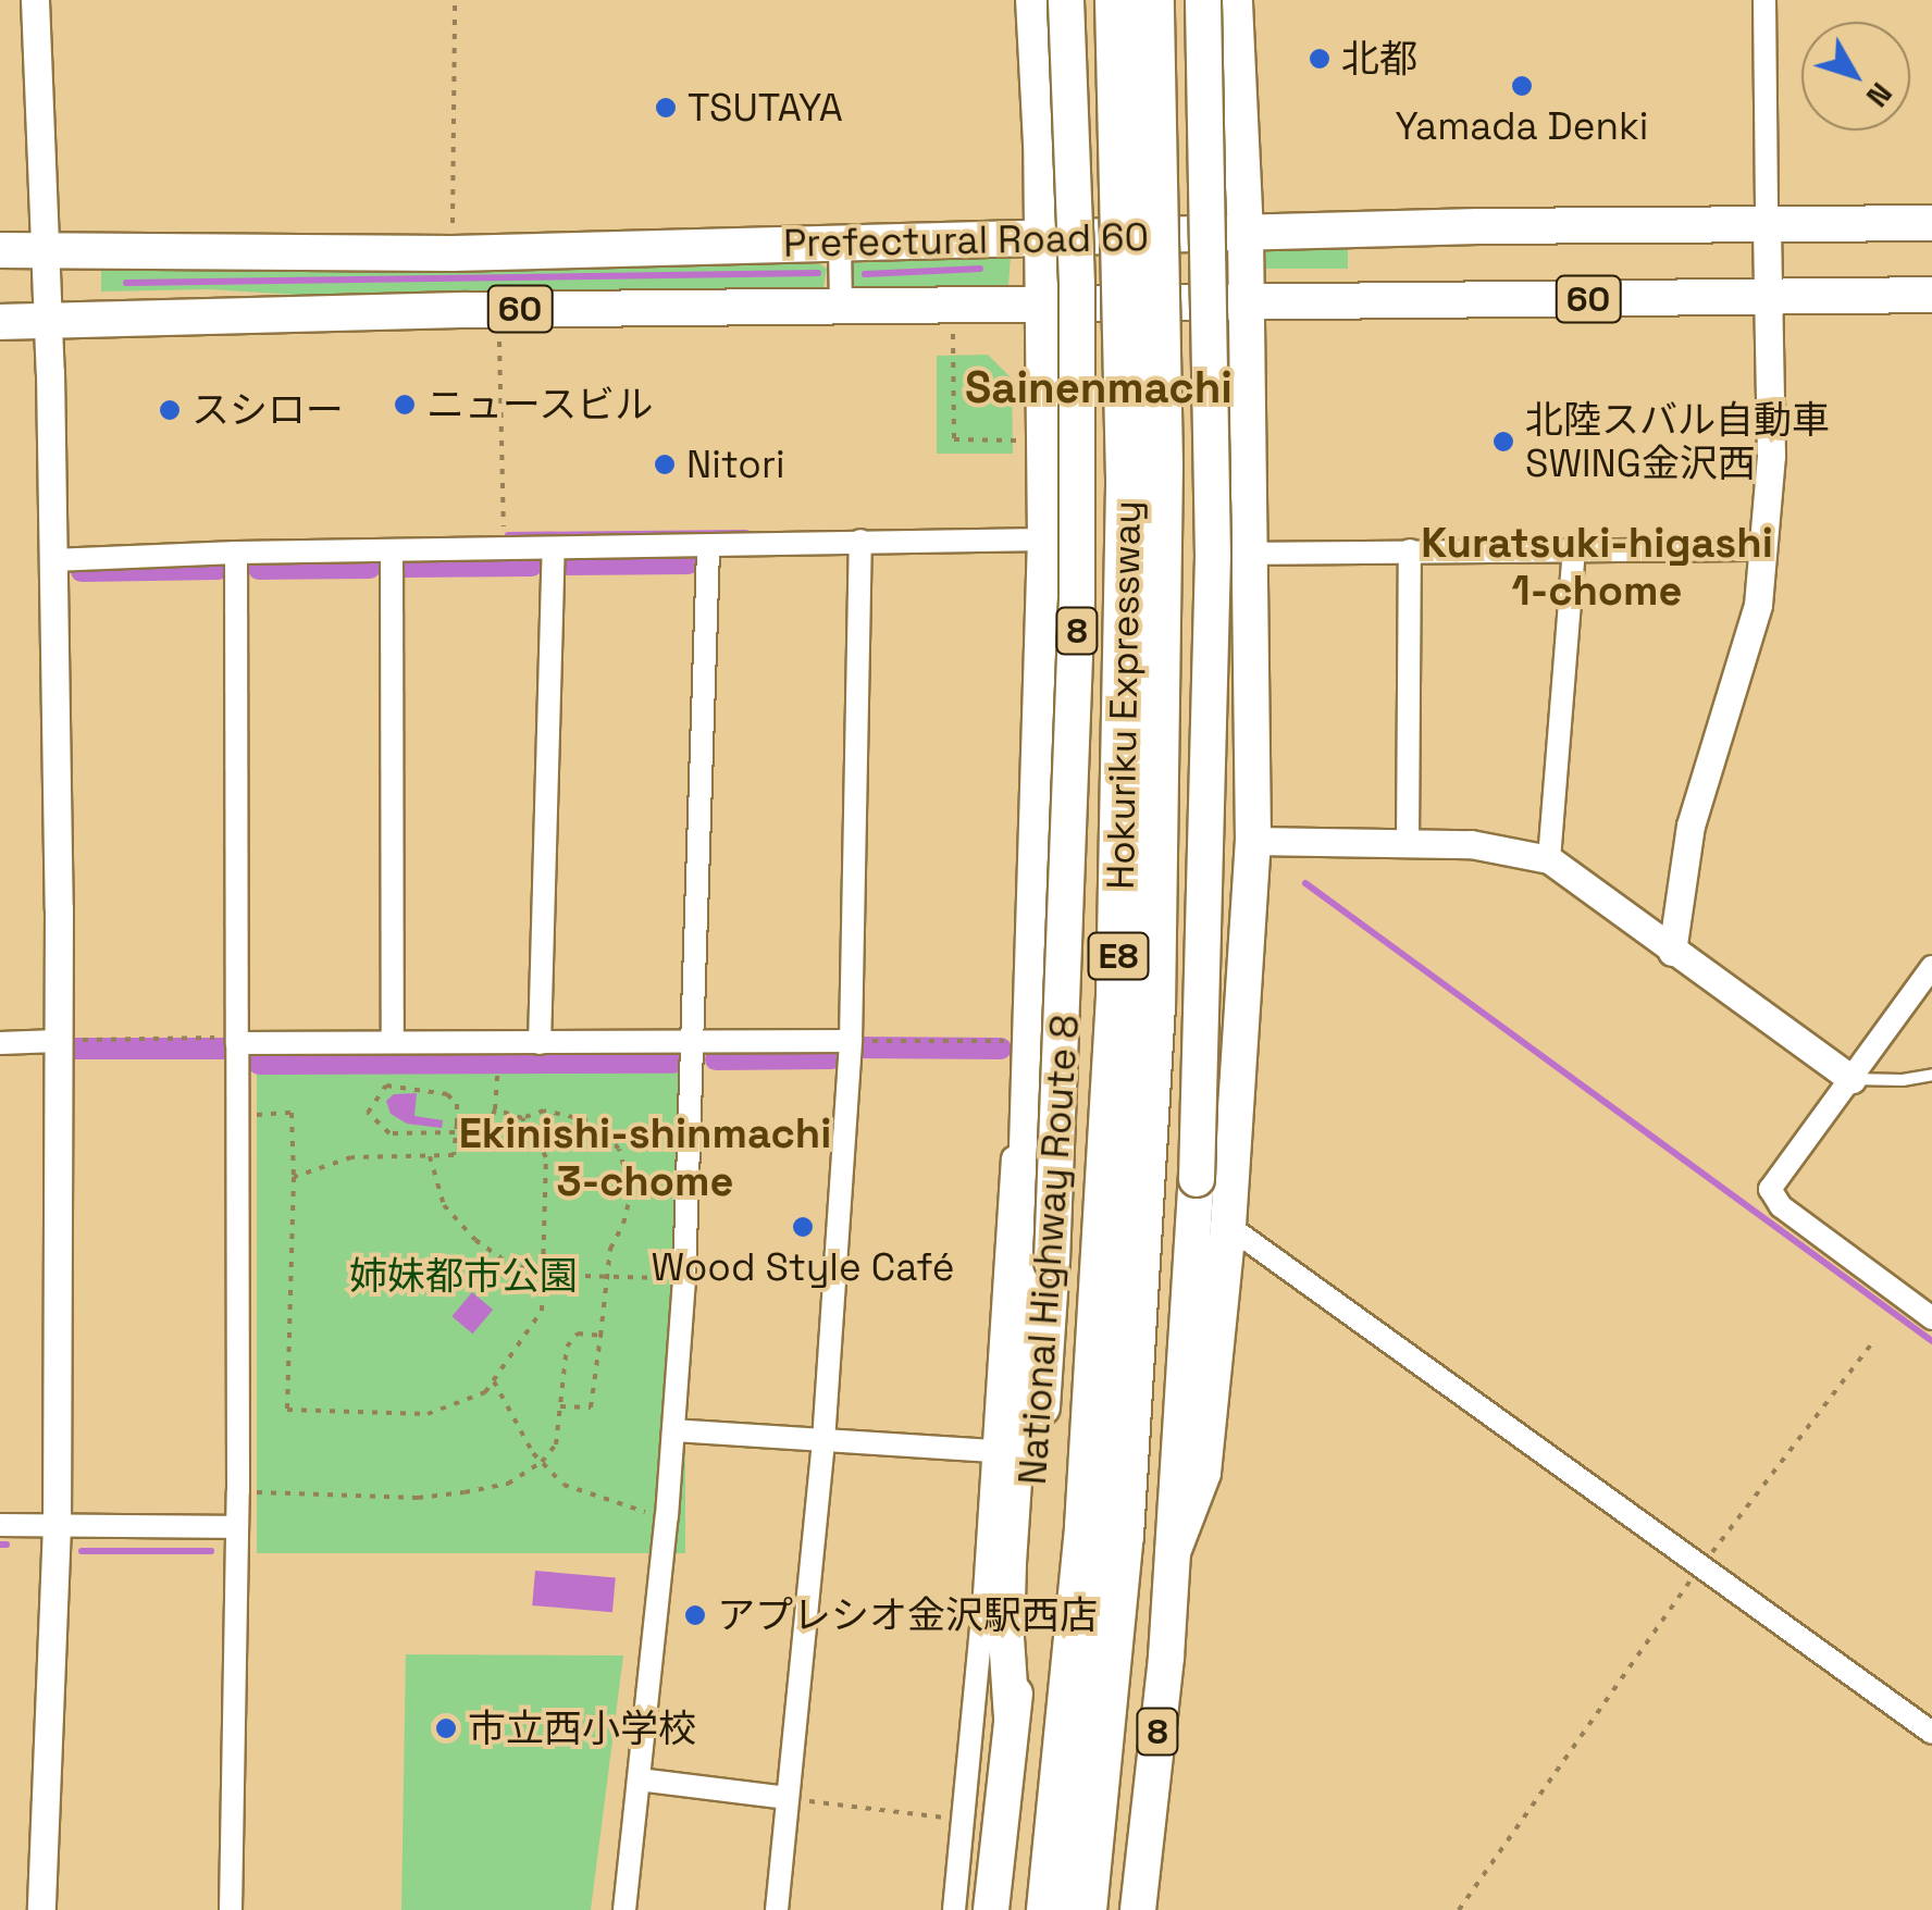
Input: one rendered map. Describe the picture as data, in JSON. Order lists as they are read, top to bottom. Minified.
{"streets":{"highway":["Hokuriku Expressway","E8"],"main road":["Prefectural Road 60","60","8","National Highway Route 8"]},"crossings":[["Prefectural Road 60","8"],["8","National Highway Route 8"]],"districts":["Sainenmachi","Kuratsuki-higashi 1-chome","Ekinishi-shinmachi 3-chome"],"parks":["姉妹都市公園"],"places":["北都","Yamada Denki","TSUTAYA","ニュースビル","スシロー","北陸スバル自動車 SWING金沢西","Nitori","Wood Style Café","アプレシオ金沢駅西店","市立西小学校"],"north":"bottom right"}
